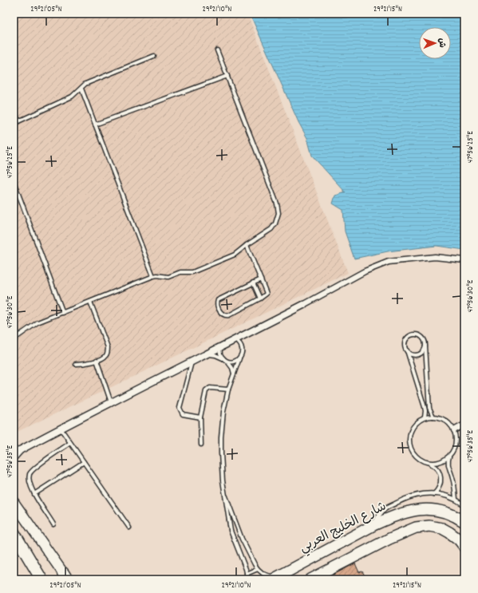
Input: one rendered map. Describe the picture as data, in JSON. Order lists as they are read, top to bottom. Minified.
{"streets":{"main road":["شارع الخليج العربي"]},"north":"right","coordinates":["29°21'05\"N","29°21'10\"N","29°21'15\"N","47°56'25\"E","47°56'30\"E","47°56'35\"E"]}
